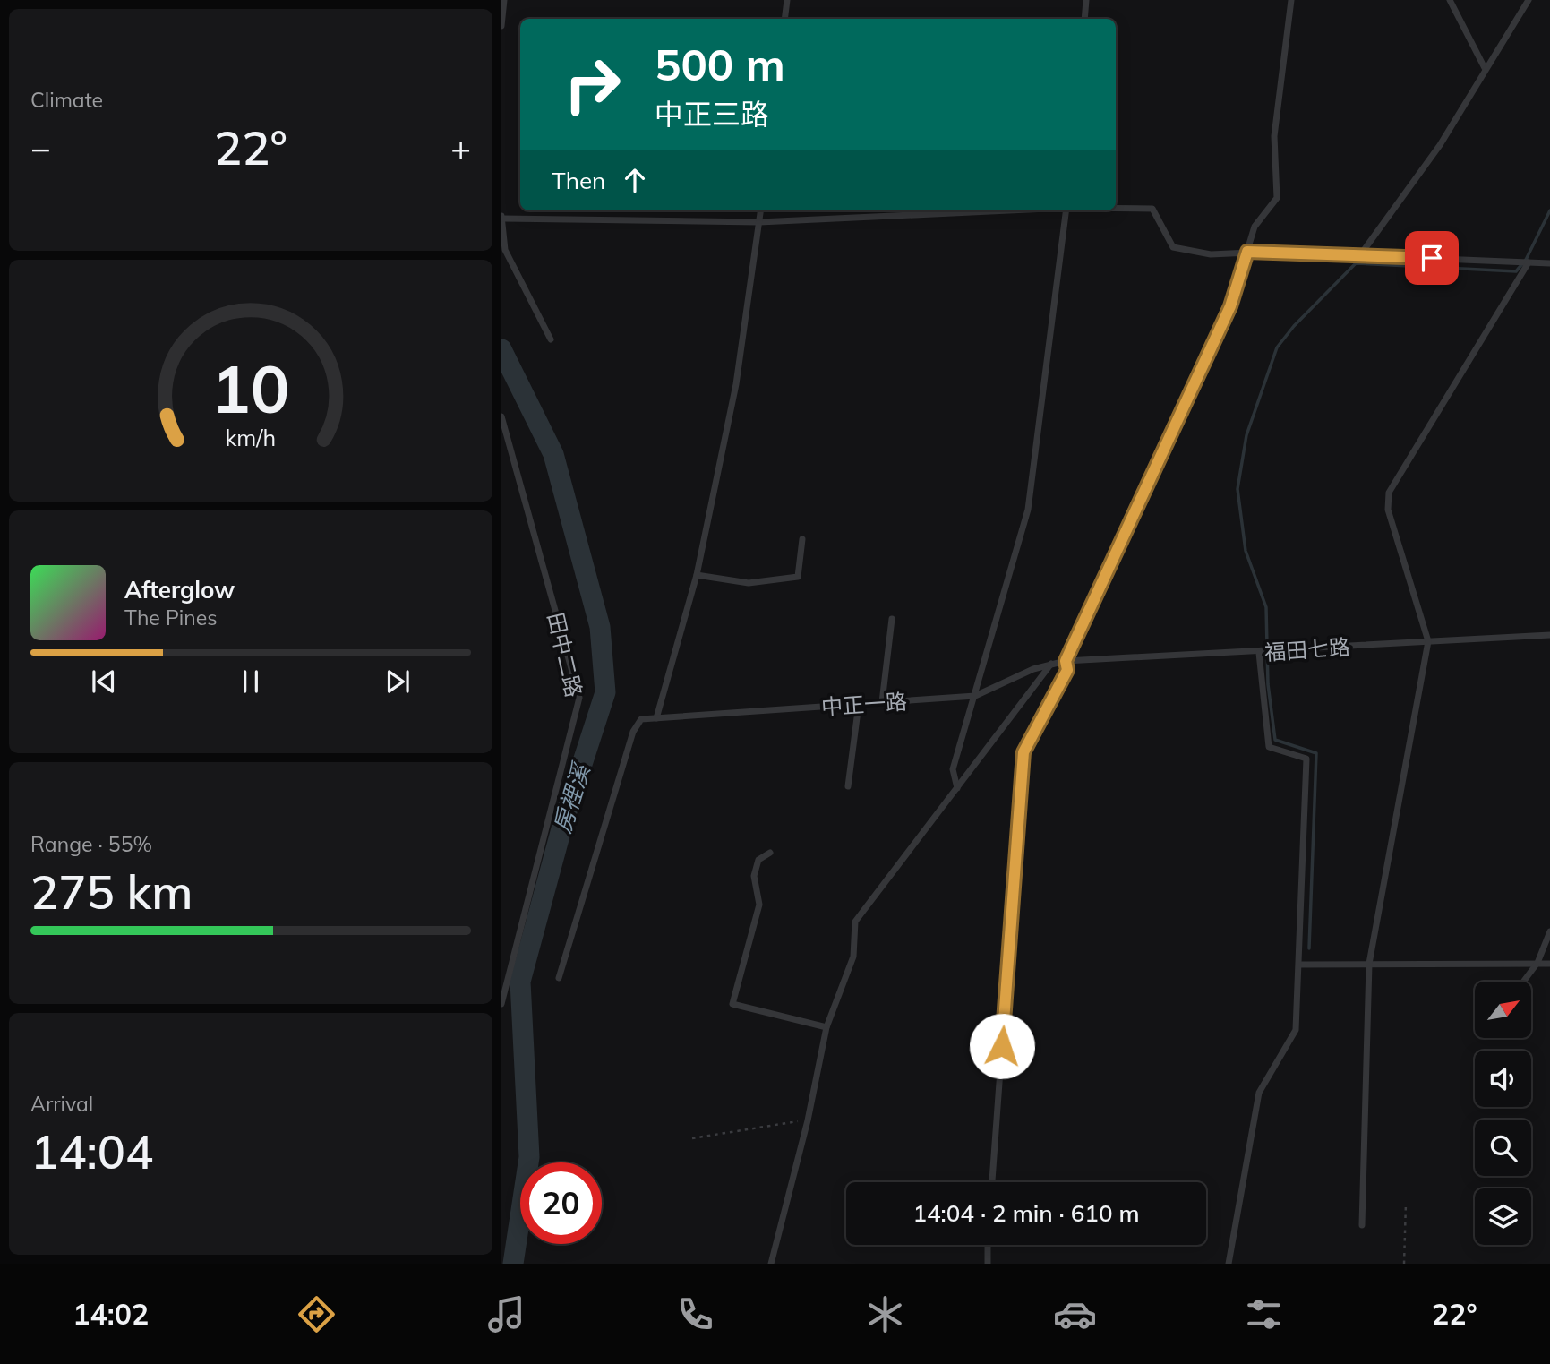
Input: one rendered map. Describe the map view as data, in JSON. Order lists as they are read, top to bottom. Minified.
{"streets":{"lane":["福田七路","田中二路","中正一路"]},"crossings":[["福田七路","中正一路"]],"water":["房裡溪"],"north":"top right","page":{"tile":["Climate",["Range · 55%","275 km"],["Arrival","14:04"]],"turn":["500 m","中正三路"],"heat":["−","22°","+"],"then":"Then","song":["Afterglow","The Pines"],"limit":"20","trip":"14:04 · 2 min · 610 m","tabs":["14:02","22°"],"gauge":["10","km/h"]}}
